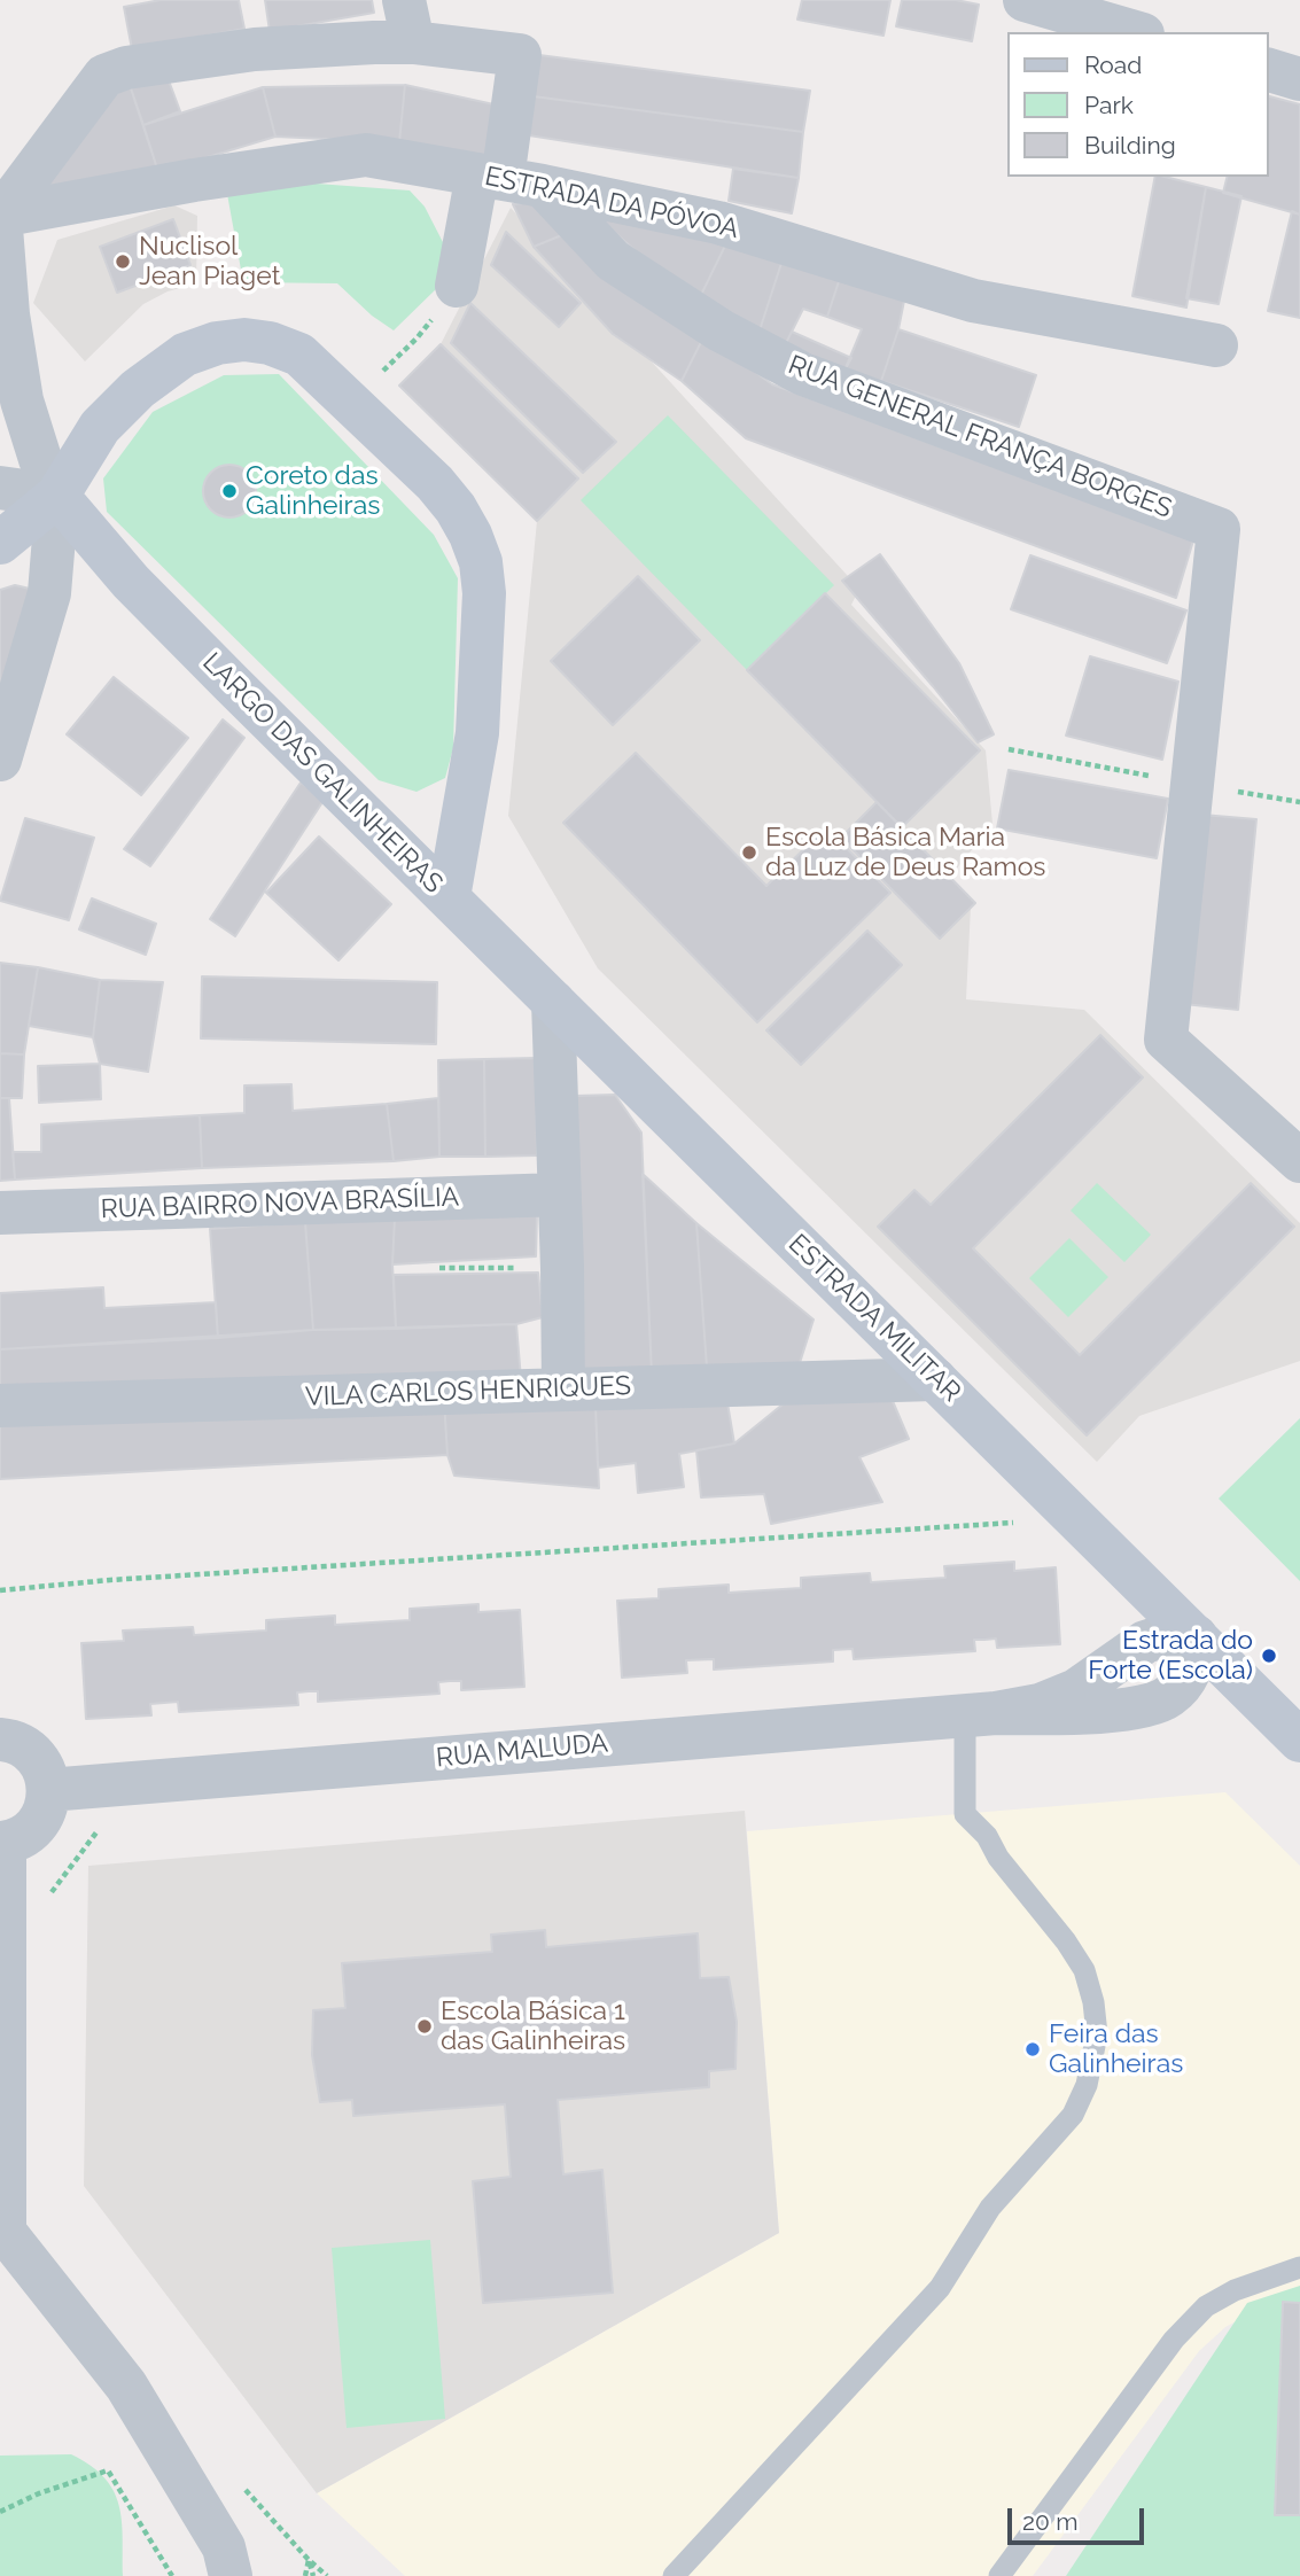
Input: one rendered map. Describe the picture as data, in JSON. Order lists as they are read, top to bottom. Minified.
{"streets":{"street":["ESTRADA DA PÓVOA","RUA GENERAL FRANÇA BORGES","LARGO DAS GALINHEIRAS","RUA BAIRRO NOVA BRASÍLIA","ESTRADA MILITAR","VILA CARLOS HENRIQUES","RUA MALUDA"]},"crossings":[["ESTRADA DA PÓVOA","RUA GENERAL FRANÇA BORGES"],["LARGO DAS GALINHEIRAS","ESTRADA MILITAR"],["ESTRADA MILITAR","VILA CARLOS HENRIQUES"]],"places":["Nuclisol Jean Piaget","Coreto das Galinheiras","Escola Básica Maria da Luz de Deus Ramos","Estrada do Forte (Escola)","Escola Básica 1 das Galinheiras","Feira das Galinheiras"],"legend":["Road","Park","Building"],"scale_bar":"20 m"}
